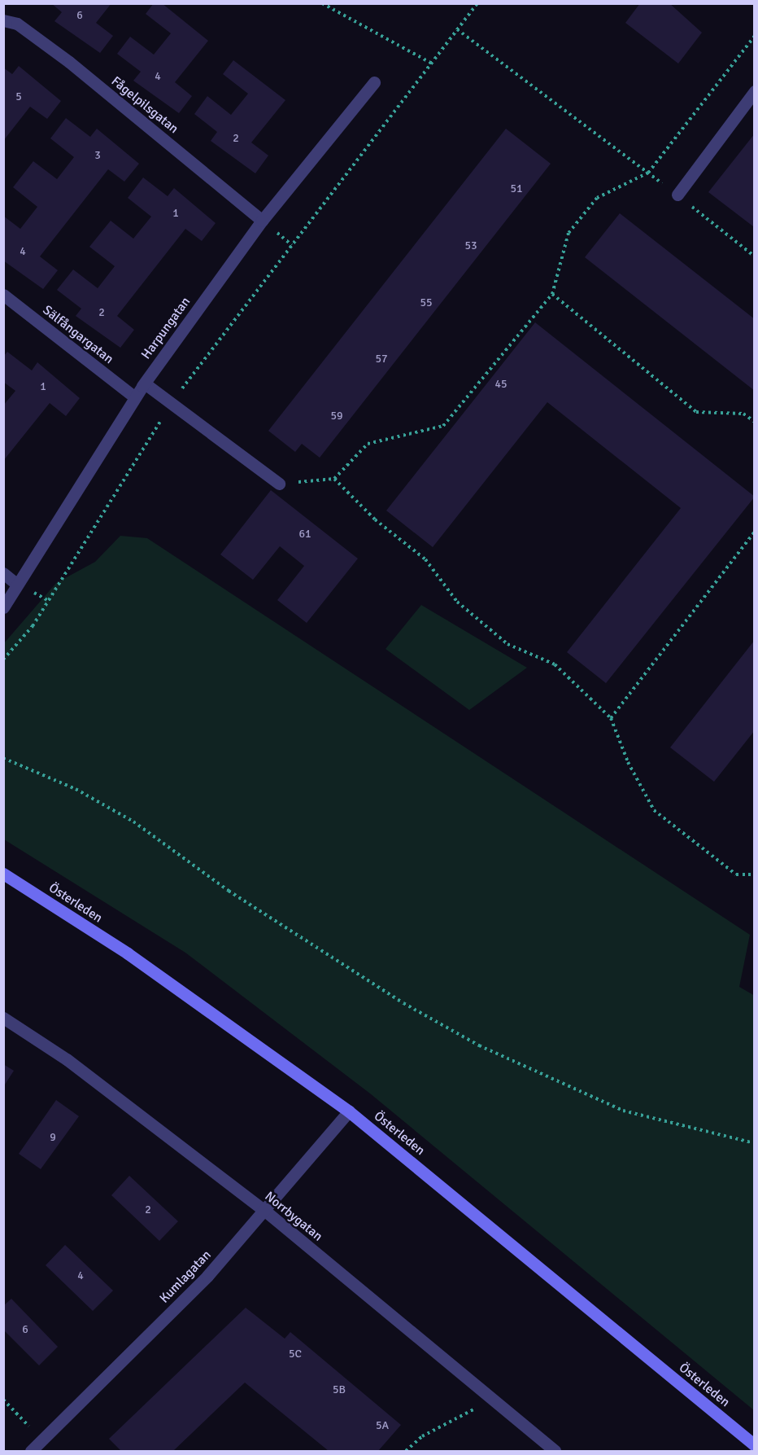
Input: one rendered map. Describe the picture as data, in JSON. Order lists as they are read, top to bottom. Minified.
{"streets":{"main road":["Österleden"],"street":["Fågelpilsgatan","Harpungatan","Sälfångargatan","Norrbygatan","Kumlagatan"]},"crossings":[["Fågelpilsgatan","Harpungatan"],["Harpungatan","Sälfångargatan"],["Österleden","Kumlagatan"],["Norrbygatan","Kumlagatan"]],"house_numbers":["6","4","5","2","3","51","1","53","4","55","2","57","45","1","59","61","9","2","4","6","5C","5B","5A"]}
